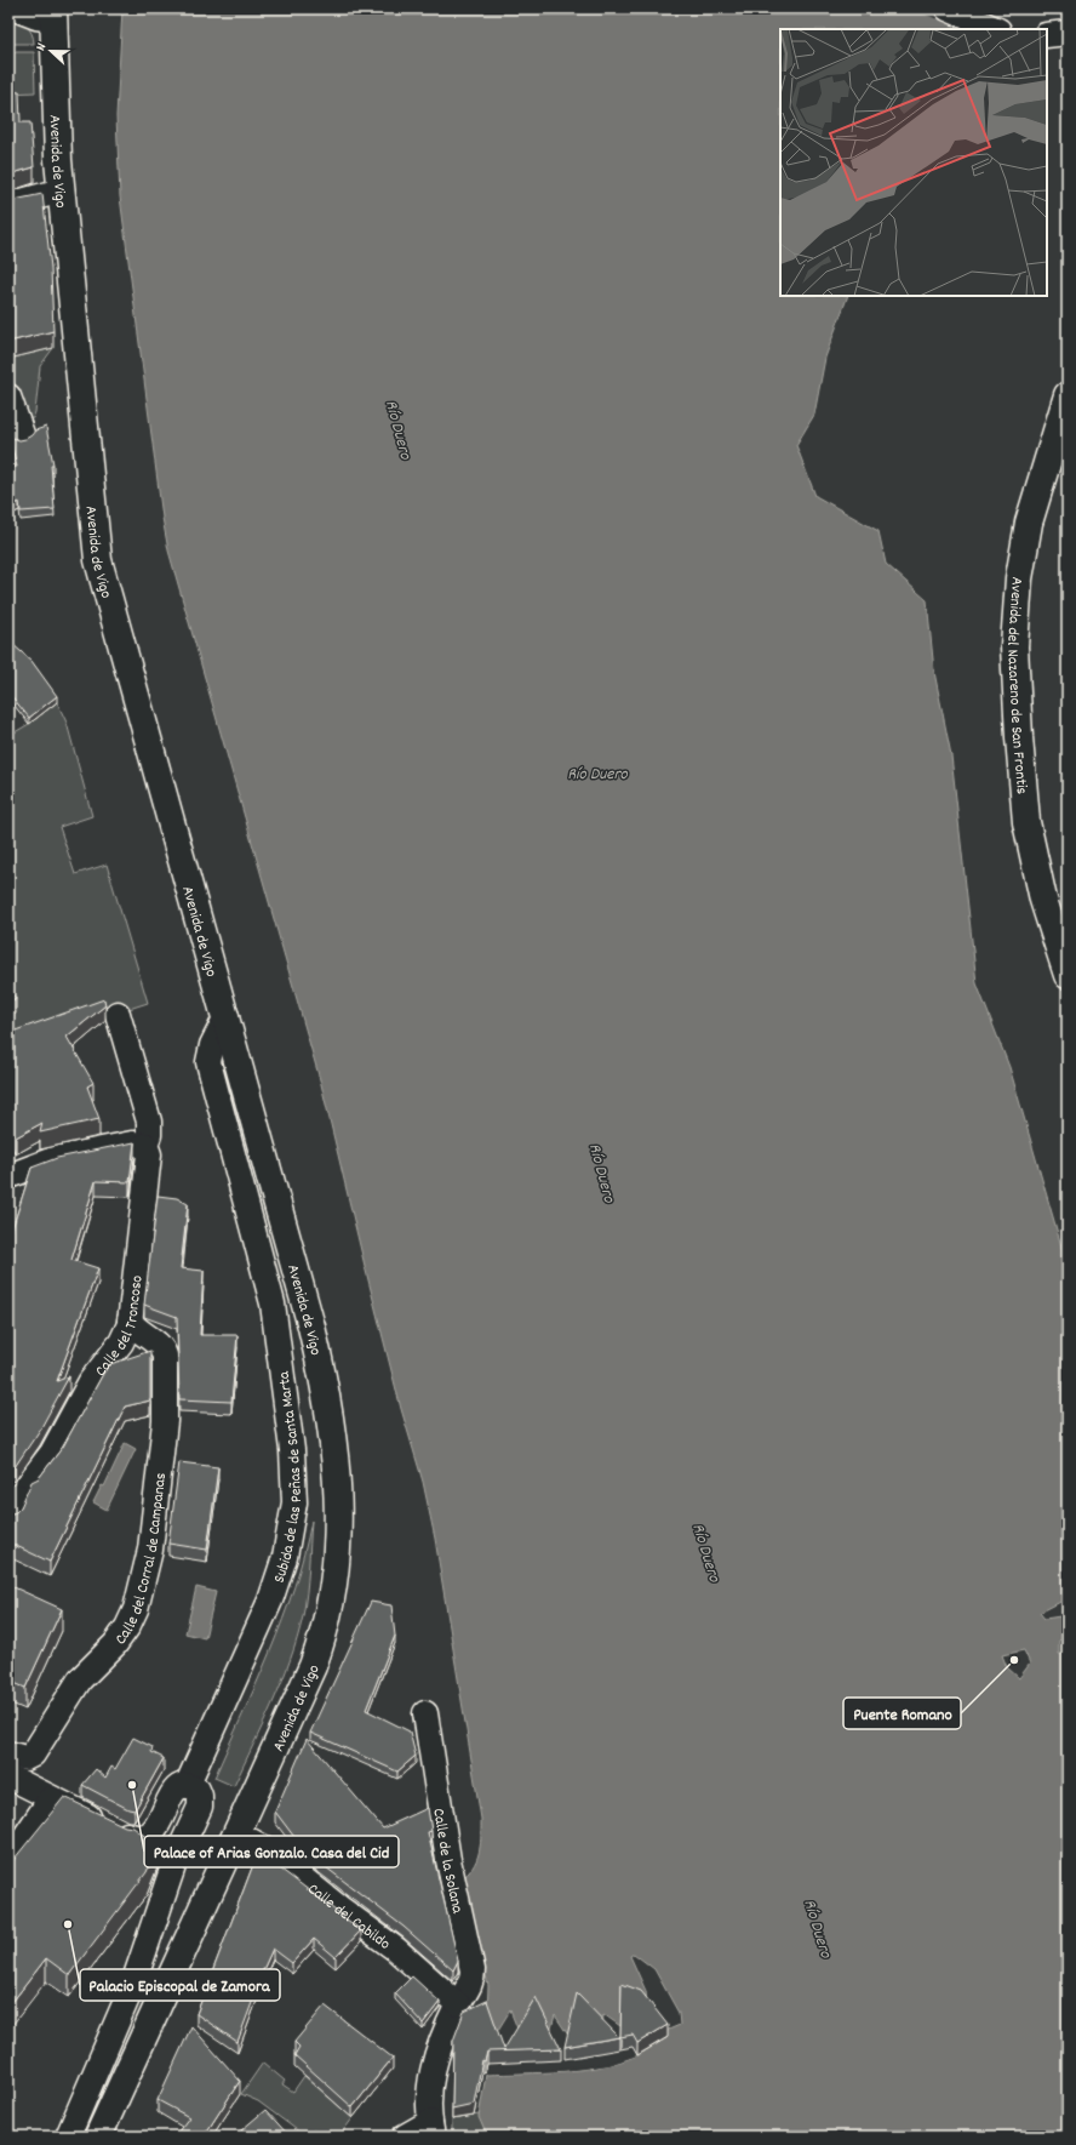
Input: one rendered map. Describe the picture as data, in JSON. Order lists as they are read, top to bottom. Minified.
{"streets":{"street":["Avenida de Vigo","Avenida del Nazareno de San Frontis","Calle del Troncoso","Subida de las Peñas de Santa Marta","Calle del Corral de Campanas","Calle de la Solana","Calle del Cabildo"]},"crossings":[["Avenida de Vigo","Subida de las Peñas de Santa Marta"],["Avenida de Vigo","Calle del Cabildo"],["Calle del Troncoso","Calle del Corral de Campanas"],["Calle de la Solana","Calle del Cabildo"]],"water":["Río Duero"],"places":["Puente Romano","Palace of Arias Gonzalo. Casa del Cid","Palacio Episcopal de Zamora"],"north":"left"}
